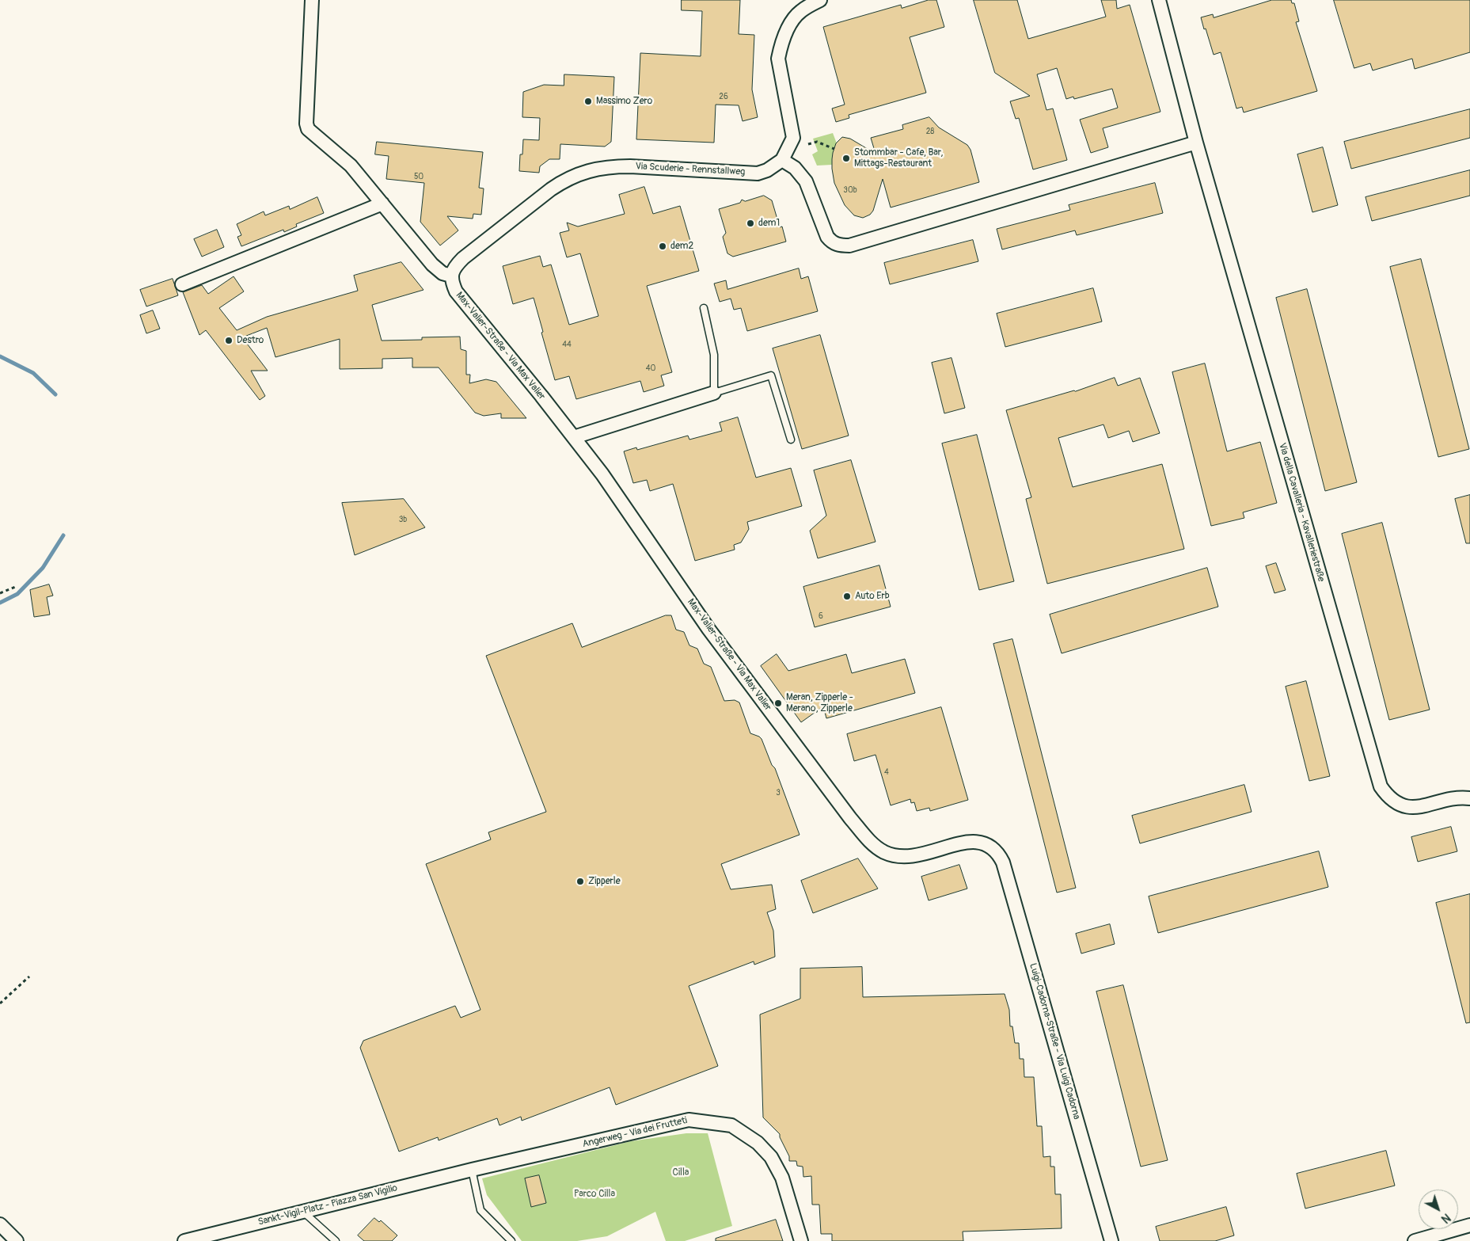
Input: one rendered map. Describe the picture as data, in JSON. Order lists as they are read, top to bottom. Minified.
{"streets":{"street":["Via Scuderie - Rennstallweg","Max-Valier-Straße - Via Max Valier","Via della Cavalleria - Kavalleriestraße","Luigi-Cadorna-Straße - Via Luigi Cadorna","Angerweg - Via dei Frutteti","Sankt-Vigil-Platz - Piazza San Vigilio"]},"crossings":[["Via Scuderie - Rennstallweg","Max-Valier-Straße - Via Max Valier"],["Max-Valier-Straße - Via Max Valier","Luigi-Cadorna-Straße - Via Luigi Cadorna"],["Angerweg - Via dei Frutteti","Sankt-Vigil-Platz - Piazza San Vigilio"]],"parks":["Cilla","Parco Cilla"],"places":["Massimo Zero","Stommbar - Cafe, Bar, Mittags-Restaurant","dem1","dem2","Destro","Auto Erb","Meran, Zipperle - Merano, Zipperle","Zipperle"],"house_numbers":["26","28","50","30b","44","40","3b","6","4","3"],"north":"bottom right"}
